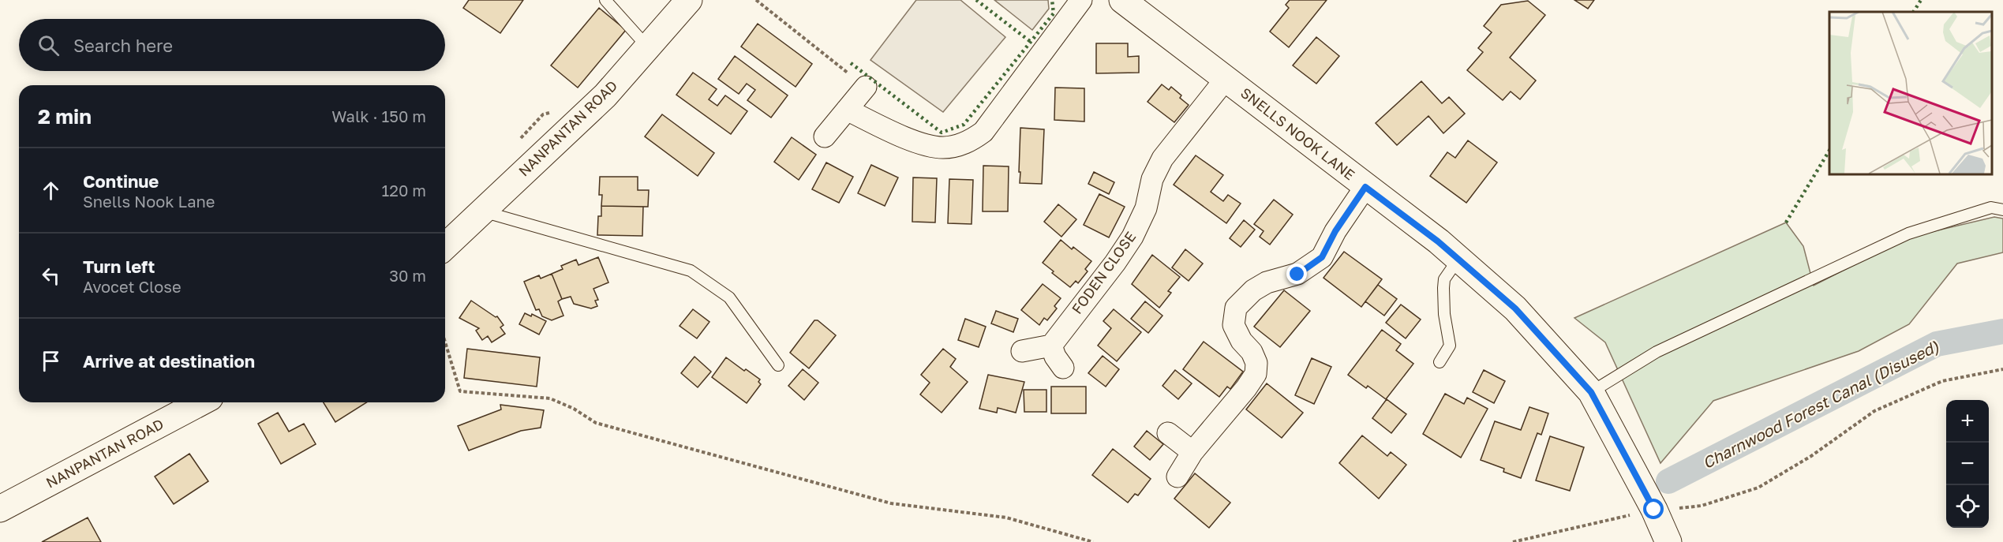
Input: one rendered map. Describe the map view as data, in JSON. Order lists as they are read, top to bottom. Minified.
{"streets":{"street":["NANPANTAN ROAD","SNELLS NOOK LANE","FODEN CLOSE"]},"crossings":[["SNELLS NOOK LANE","FODEN CLOSE"]],"water":["Charnwood Forest Canal (Disused)"],"page":{"search":"Search here","heading":["2 min","Walk · 150 m"],"list":[["Continue","Snells Nook Lane","120 m"],["Turn left","Avocet Close","30 m"],"Arrive at destination"],"map_buttons":["+","−"]}}
